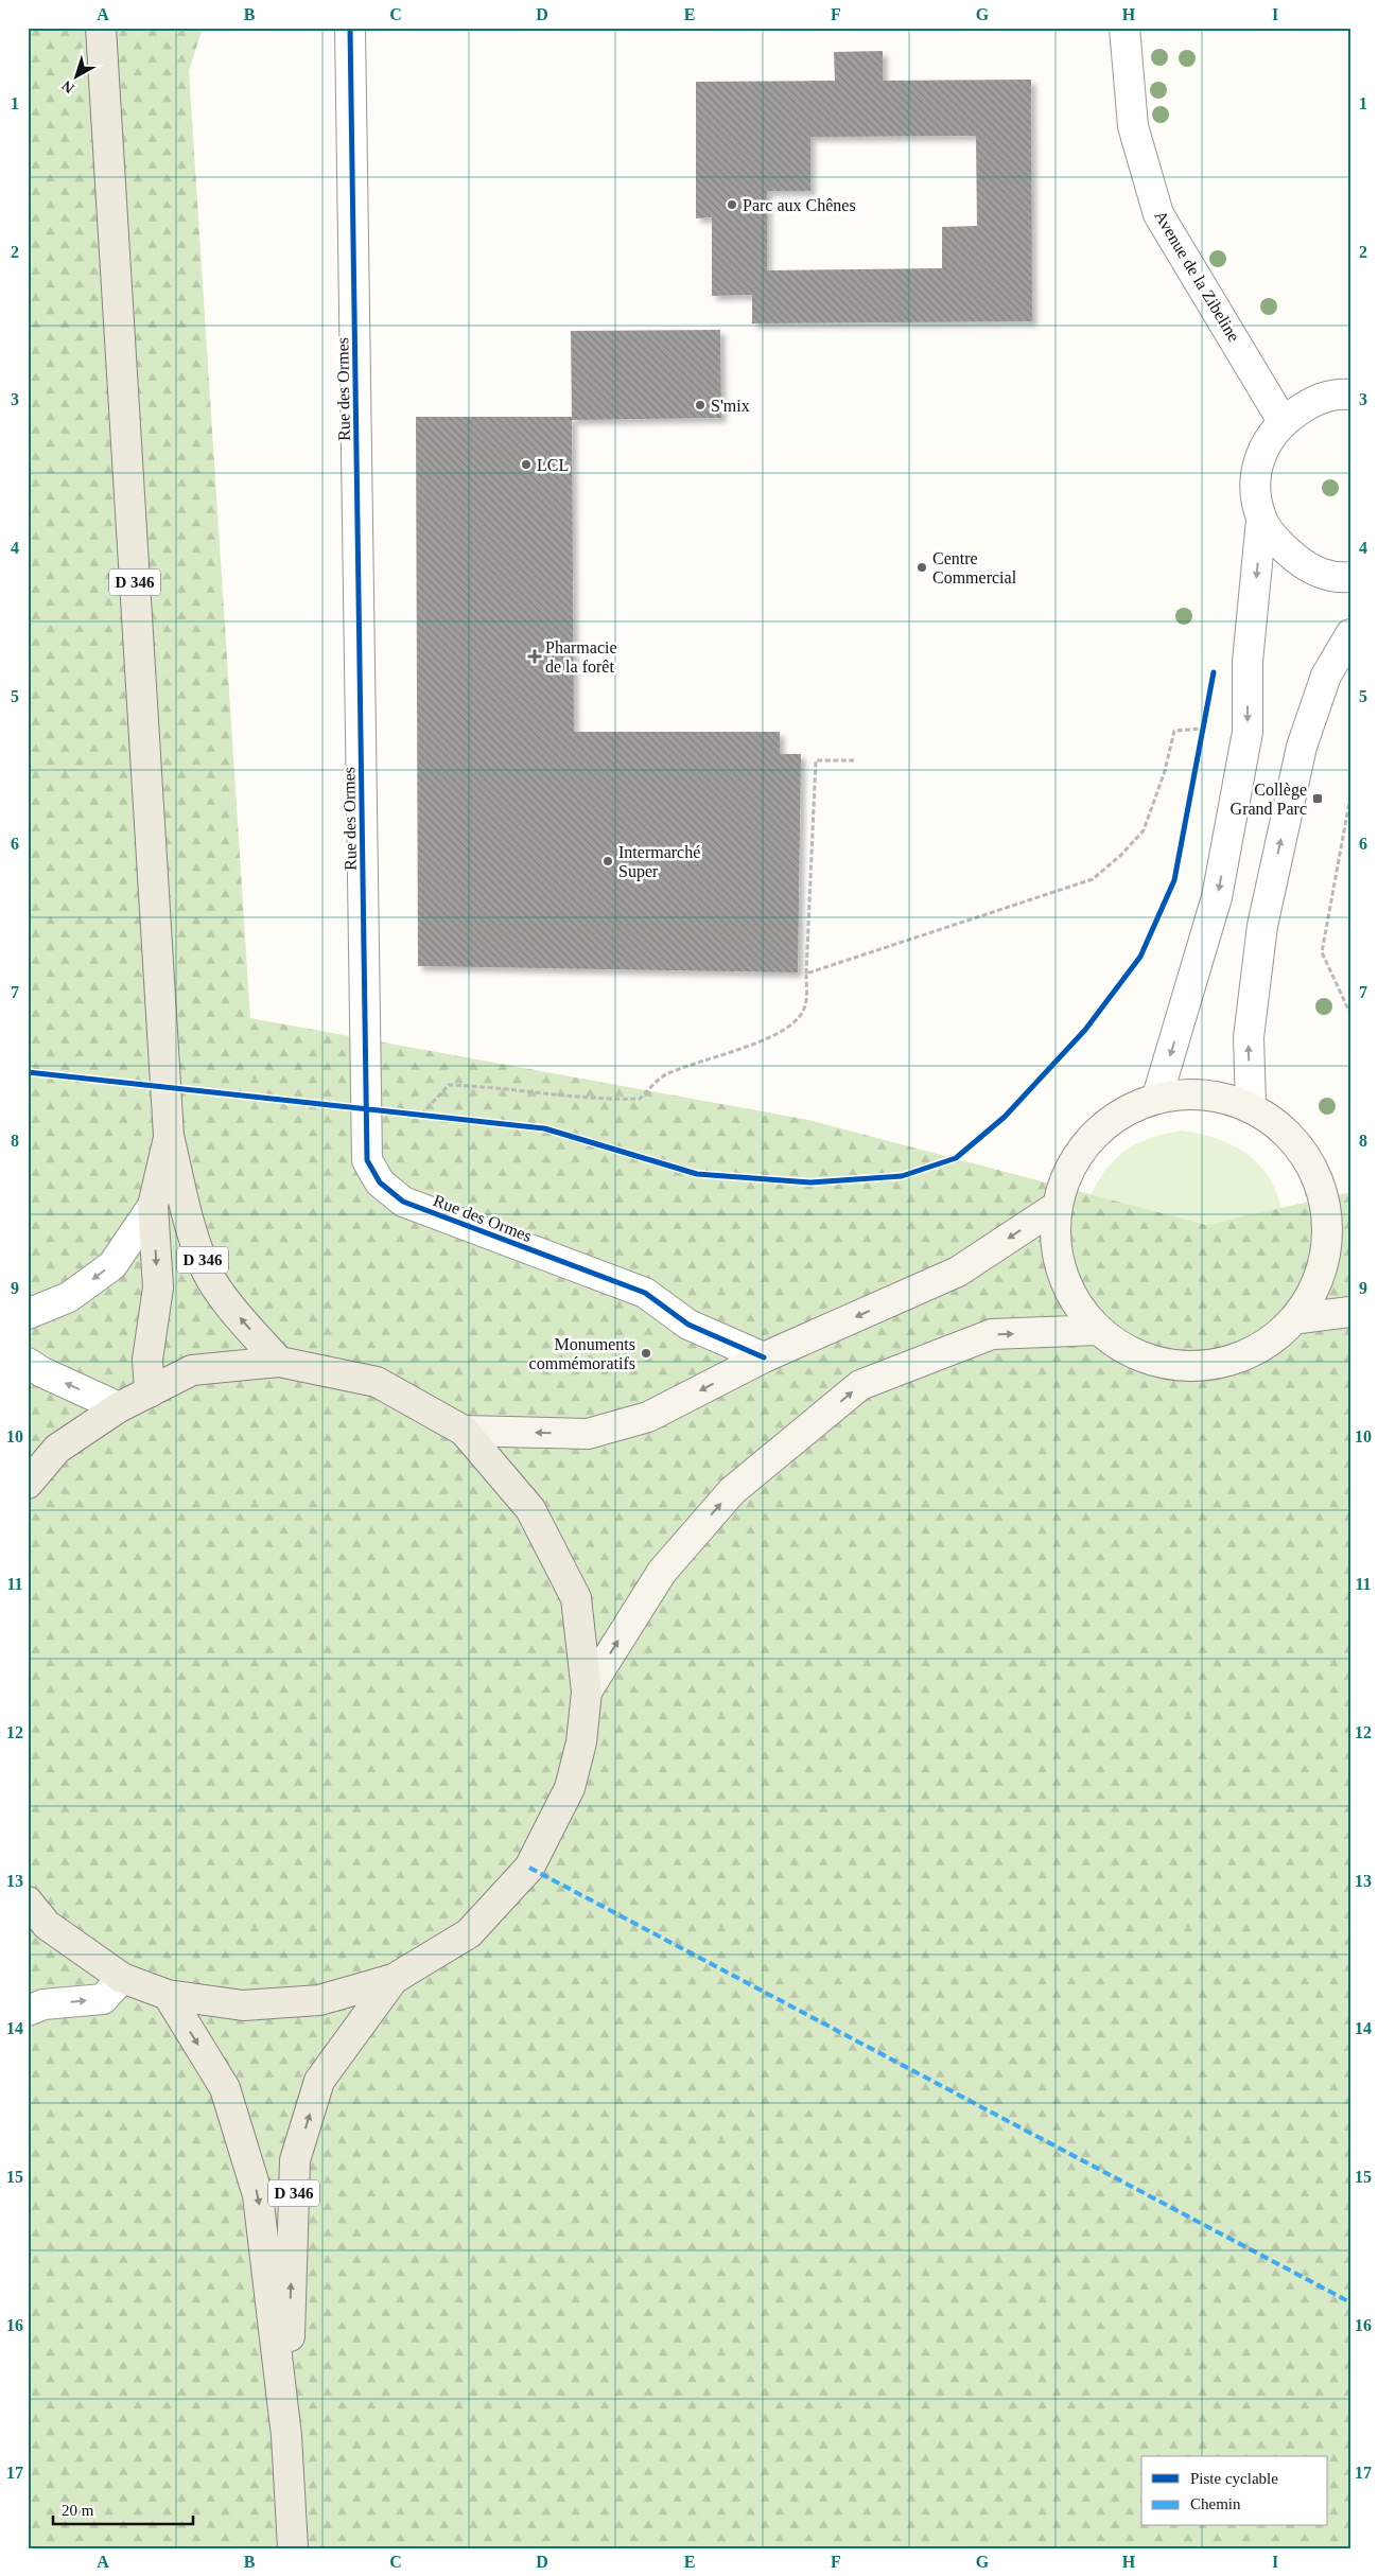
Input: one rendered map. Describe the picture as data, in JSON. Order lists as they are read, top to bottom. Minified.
{"streets":{"main road":["D 346"],"street":["Avenue de la Zibeline","Rue des Ormes"]},"places":{"other":["Parc aux Chênes","S'mix","LCL","Centre Commercial","Intermarché Super","Monuments commémoratifs"],"health":["Pharmacie de la forêt"],"transit":["Collège Grand Parc"]},"legend":["Piste cyclable","Chemin"],"scale_bar":"20 m","north":"bottom left","grid":{"columns":["A","B","C","D","E","F","G","H","I"],"rows":["1","2","3","4","5","6","7","8","9","10","11","12","13","14","15","16","17"]}}
